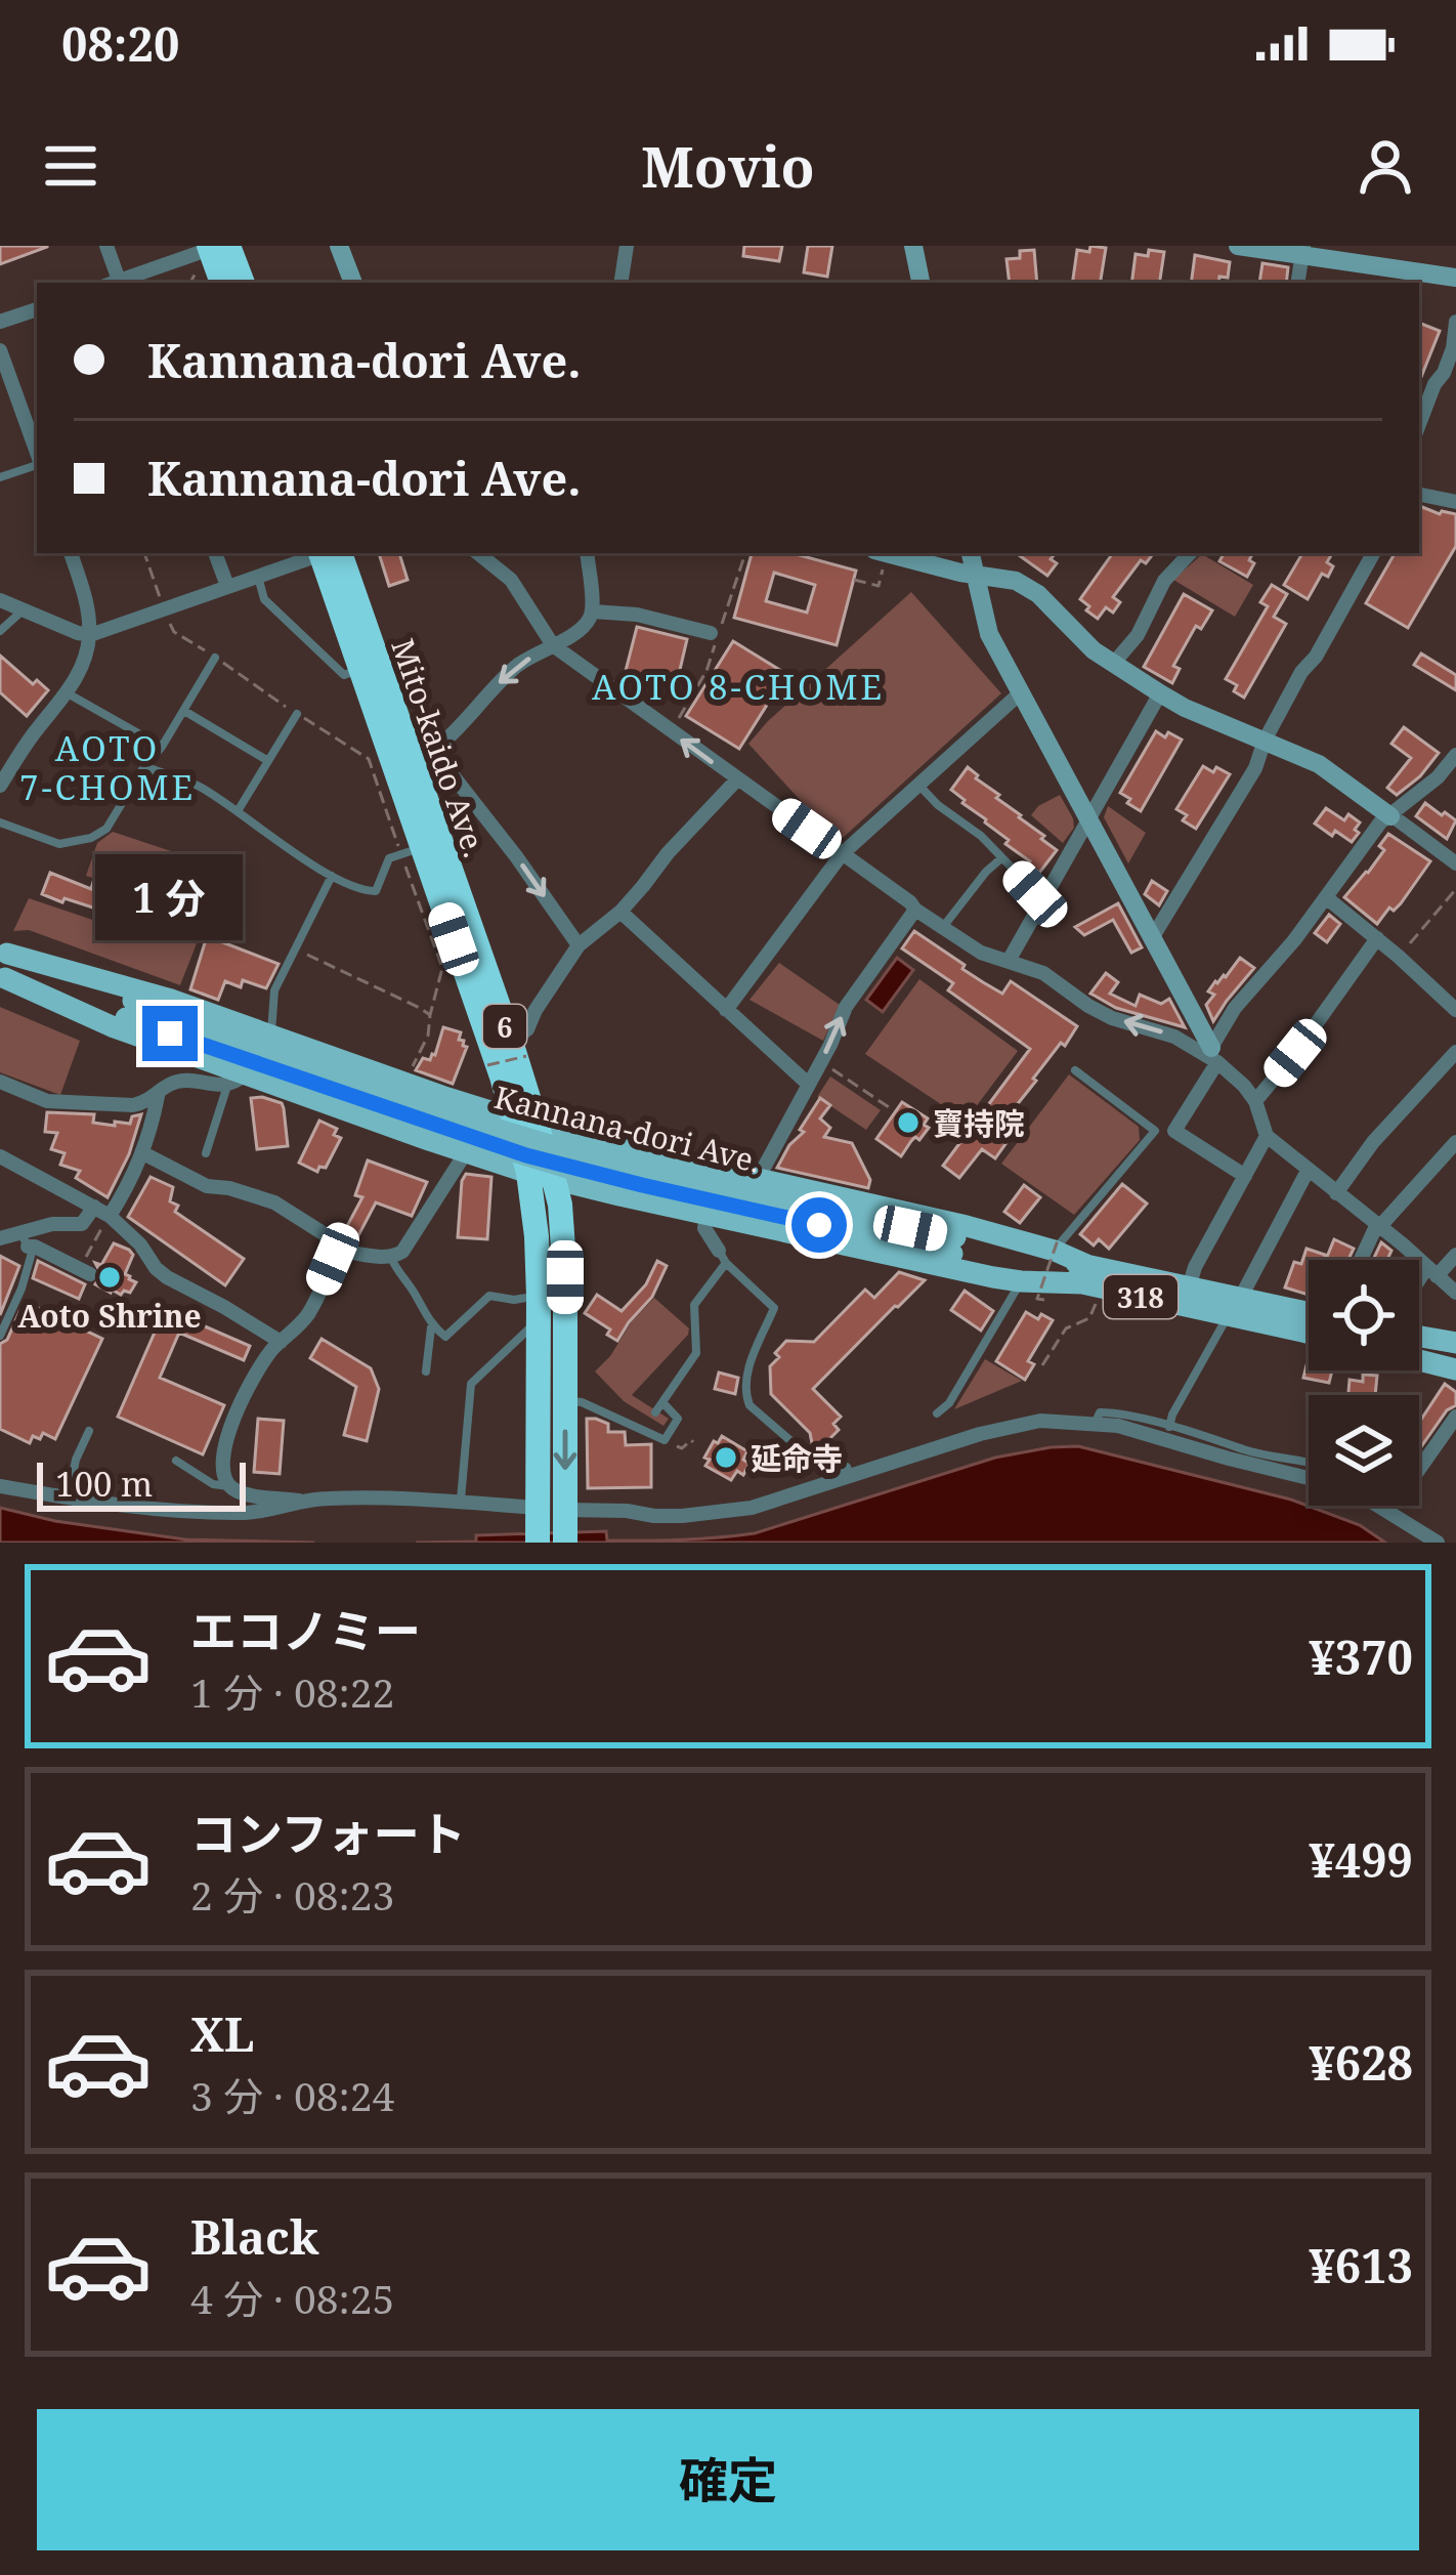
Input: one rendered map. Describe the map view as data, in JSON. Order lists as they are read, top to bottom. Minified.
{"streets":{"highway":["Mito-kaido Ave.","6"],"main road":["Kannana-dori Ave.","318"]},"districts":["AOTO 8-CHOME","AOTO 7-CHOME"],"places":["寶持院","Aoto Shrine","延命寺"],"scale_bar":"100 m","page":{"status":"08:20","header":"Movio","banner":["Kannana-dori Ave.","Kannana-dori Ave."],"bubble":"1 分","scale":"100 m","list":[{"name":"エコノミー","note":"1 分 · 08:22","value":"¥370"},{"name":"コンフォート","note":"2 分 · 08:23","value":"¥499"},{"name":"XL","note":"3 分 · 08:24","value":"¥628"},{"name":"Black","note":"4 分 · 08:25","value":"¥613"}],"buttons":"確定"}}
